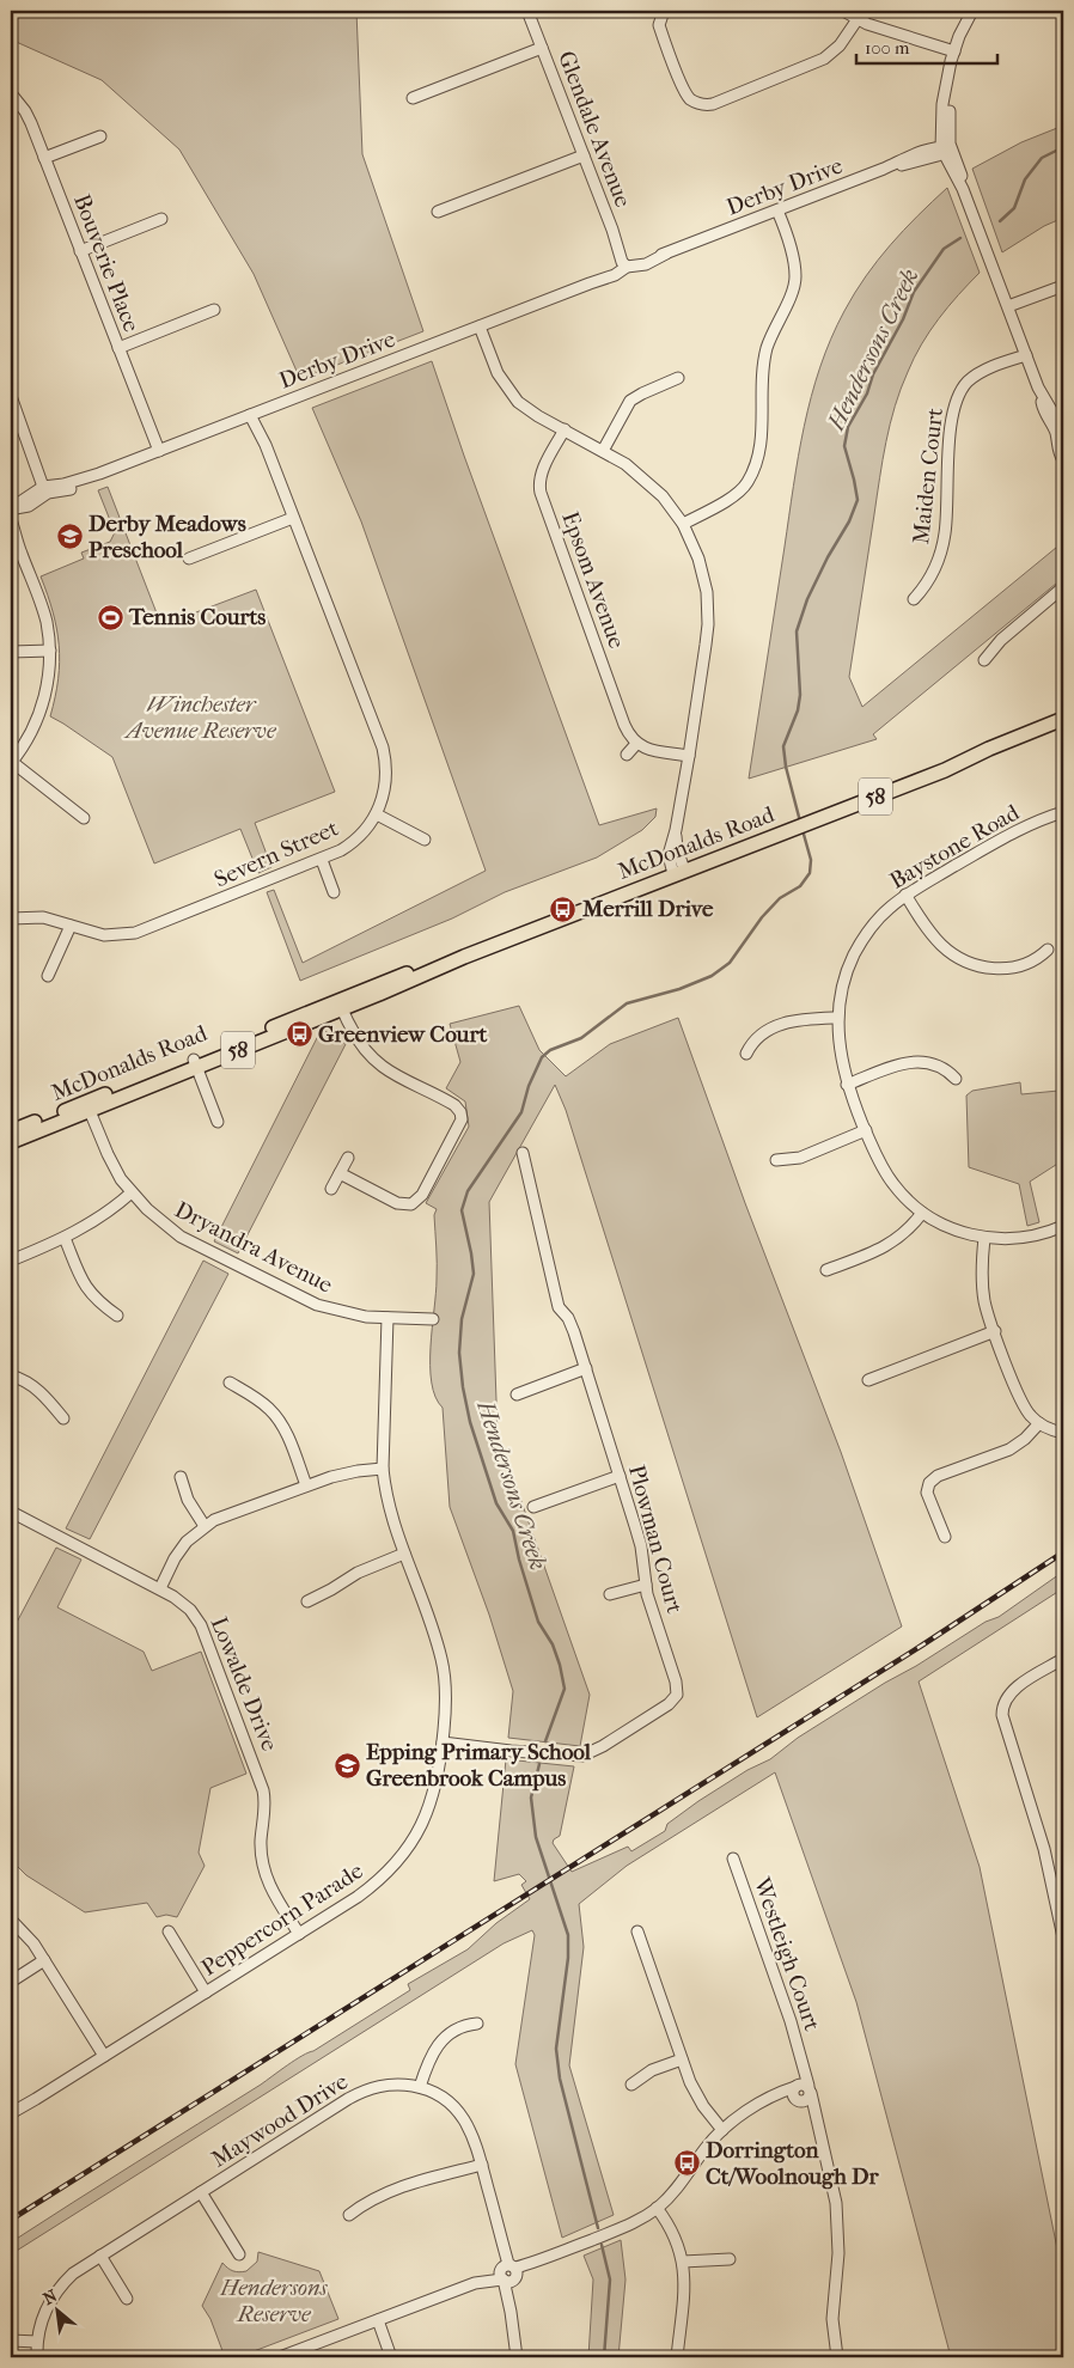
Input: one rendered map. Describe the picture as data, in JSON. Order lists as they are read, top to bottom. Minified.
{"streets":{"main road":["58","McDonalds Road"],"street":["Glendale Avenue","Derby Drive","Bouverie Place","Maiden Court","Epsom Avenue","Baystone Road","Severn Street","Dryandra Avenue","Plowman Court","Lowalde Drive","Peppercorn Parade","Westleigh Court","Maywood Drive"]},"crossings":[["Glendale Avenue","Derby Drive"],["Derby Drive","Bouverie Place"],["Derby Drive","Severn Street"],["McDonalds Road","Dryandra Avenue"],["Dryandra Avenue","Peppercorn Parade"],["Plowman Court","Peppercorn Parade"],["Lowalde Drive","Peppercorn Parade"]],"water":["Hendersons Creek"],"parks":["Winchester Avenue Reserve","Hendersons Reserve"],"places":{"school or university":["Derby Meadows Preschool","Epping Primary School Greenbrook Campus"],"sports":["Tennis Courts"],"bus stop":["Merrill Drive","Greenview Court","Dorrington Ct/Woolnough Dr"]},"scale_bar":"100 m","north":"top left"}
